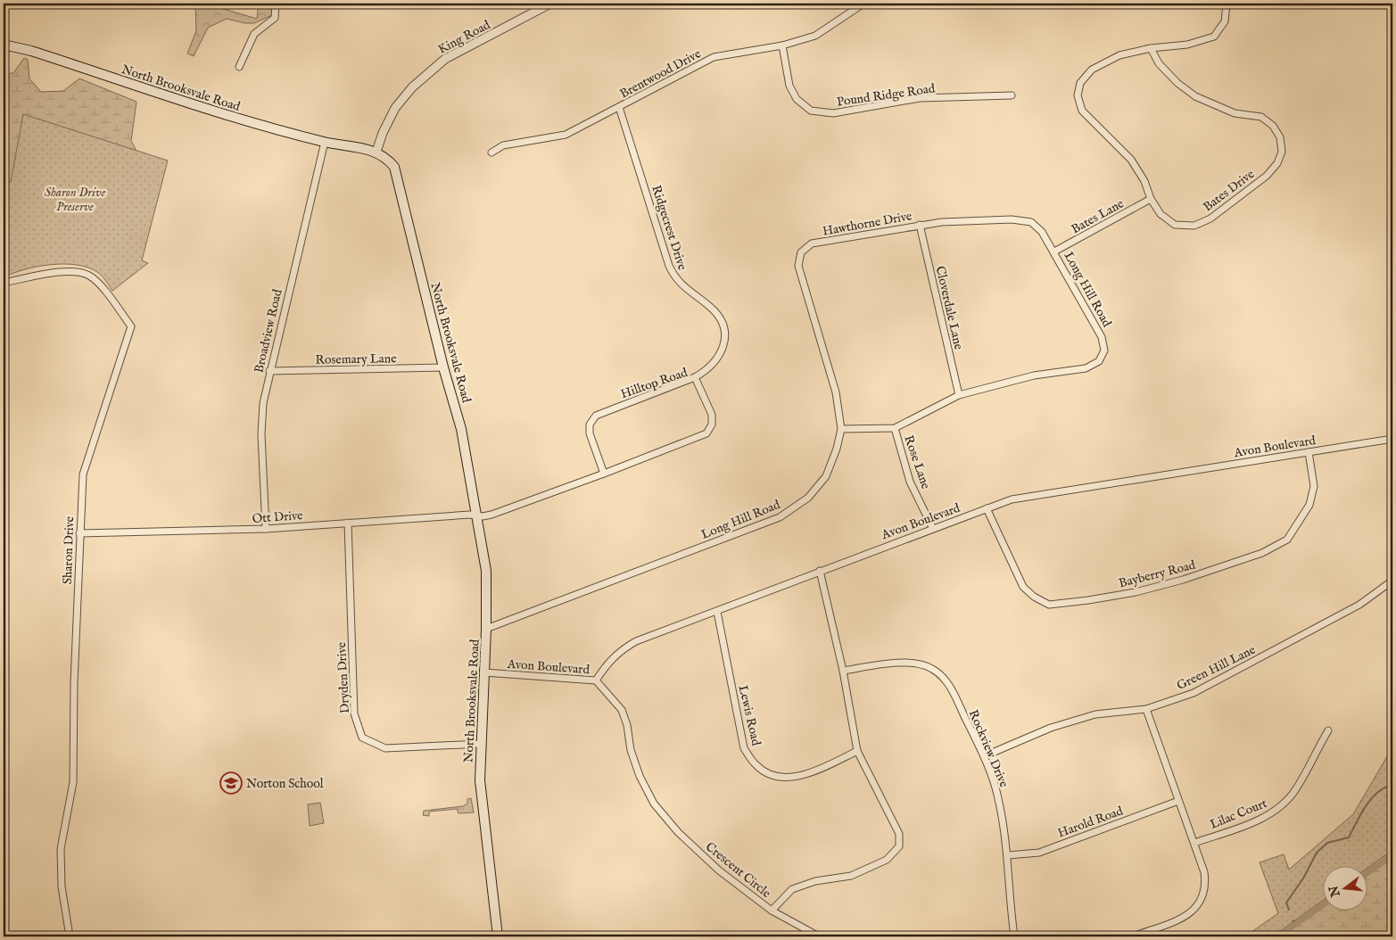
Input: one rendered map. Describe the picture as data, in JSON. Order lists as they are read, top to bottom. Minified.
{"streets":{"main road":["North Brooksvale Road"],"street":["King Road","Brentwood Drive","Pound Ridge Road","Bates Drive","Bates Lane","Hawthorne Drive","Ridgecrest Drive","Long Hill Road","Cloverdale Lane","Broadview Road","Rosemary Lane","Hilltop Road","Avon Boulevard","Rose Lane","Ott Drive","Sharon Drive","Bayberry Road","Green Hill Lane","Dryden Drive","Lewis Road","Rockview Drive","Lilac Court","Harold Road","Crescent Circle"]},"crossings":[["King Road","North Brooksvale Road"],["Brentwood Drive","Pound Ridge Road"],["Brentwood Drive","Ridgecrest Drive"],["North Brooksvale Road","Long Hill Road"],["North Brooksvale Road","Broadview Road"],["North Brooksvale Road","Rosemary Lane"],["North Brooksvale Road","Hilltop Road"],["North Brooksvale Road","Avon Boulevard"],["North Brooksvale Road","Ott Drive"],["North Brooksvale Road","Dryden Drive"],["Bates Drive","Bates Lane"],["Bates Lane","Hawthorne Drive"],["Bates Lane","Long Hill Road"],["Hawthorne Drive","Long Hill Road"],["Hawthorne Drive","Cloverdale Lane"],["Ridgecrest Drive","Hilltop Road"],["Long Hill Road","Cloverdale Lane"],["Long Hill Road","Rose Lane"],["Broadview Road","Rosemary Lane"],["Broadview Road","Ott Drive"],["Hilltop Road","Ott Drive"],["Avon Boulevard","Rose Lane"],["Avon Boulevard","Bayberry Road"],["Avon Boulevard","Lewis Road"],["Avon Boulevard","Crescent Circle"],["Ott Drive","Sharon Drive"],["Ott Drive","Dryden Drive"],["Green Hill Lane","Rockview Drive"],["Lewis Road","Crescent Circle"],["Rockview Drive","Harold Road"],["Rockview Drive","Crescent Circle"]],"parks":["Sharon Drive Preserve"],"places":{"school or university":["Norton School"]},"north":"left"}
